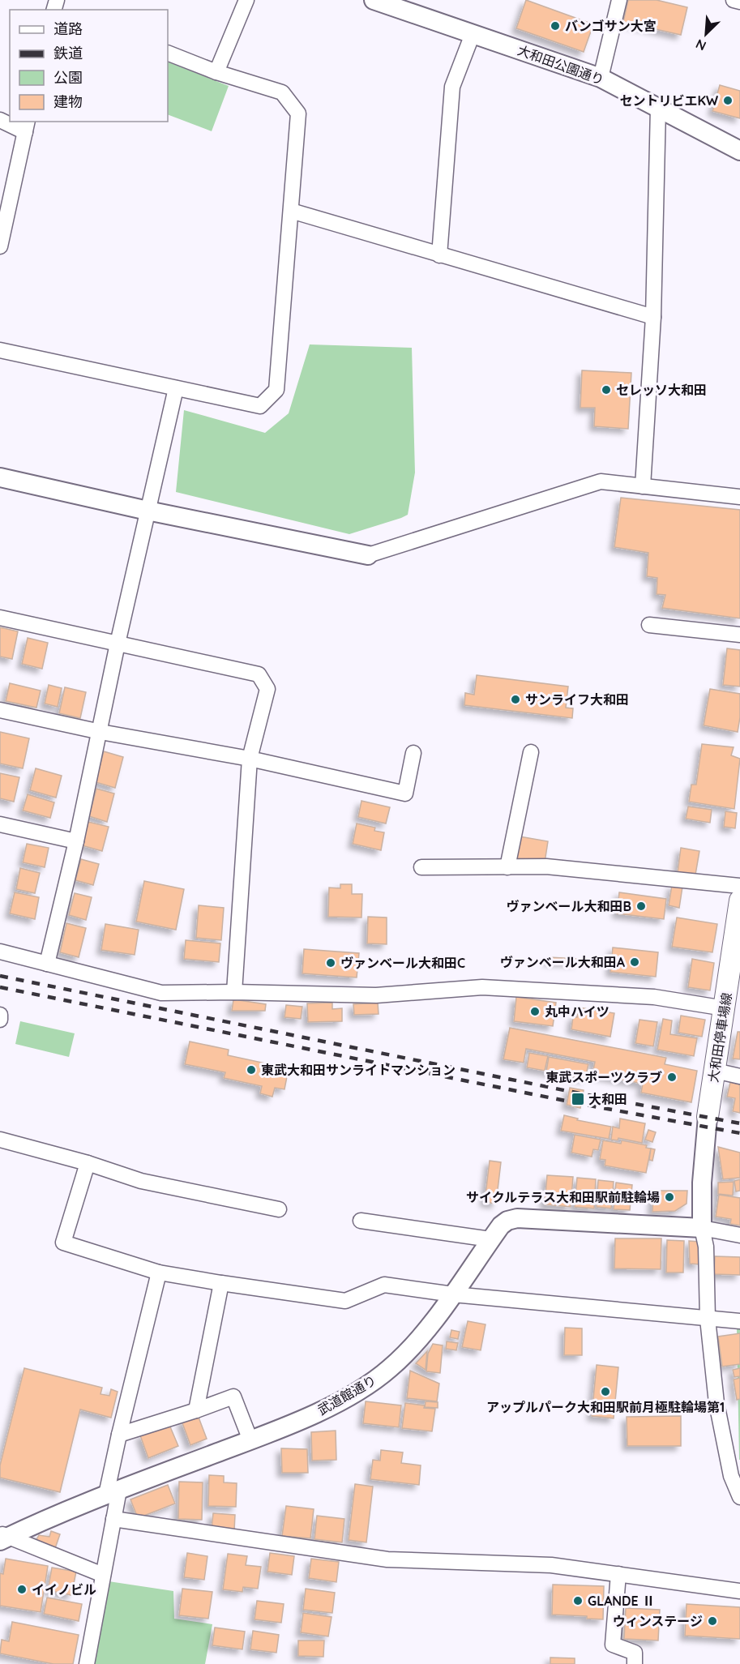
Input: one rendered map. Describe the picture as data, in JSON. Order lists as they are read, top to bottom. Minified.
{"streets":{"main road":["大和田停車場線"],"street":["大和田公園通り","武道館通り"]},"places":{"other":["バンゴサン大宮","セントリビエKW","セレッソ大和田","サンライフ大和田","ヴァンベール大和田B","ヴァンベール大和田A","ヴァンベール大和田C","丸中ハイツ","東武大和田サンライトマンション","東武スポーツクラブ","サイクルテラス大和田駅前駐輪場","アップルパーク大和田駅前月極駐輪場第1","イイノビル","GLANDE Ⅱ","ウィンステージ"],"transit":["大和田"]},"legend":["道路","鉄道","公園","建物"],"north":"bottom left"}
